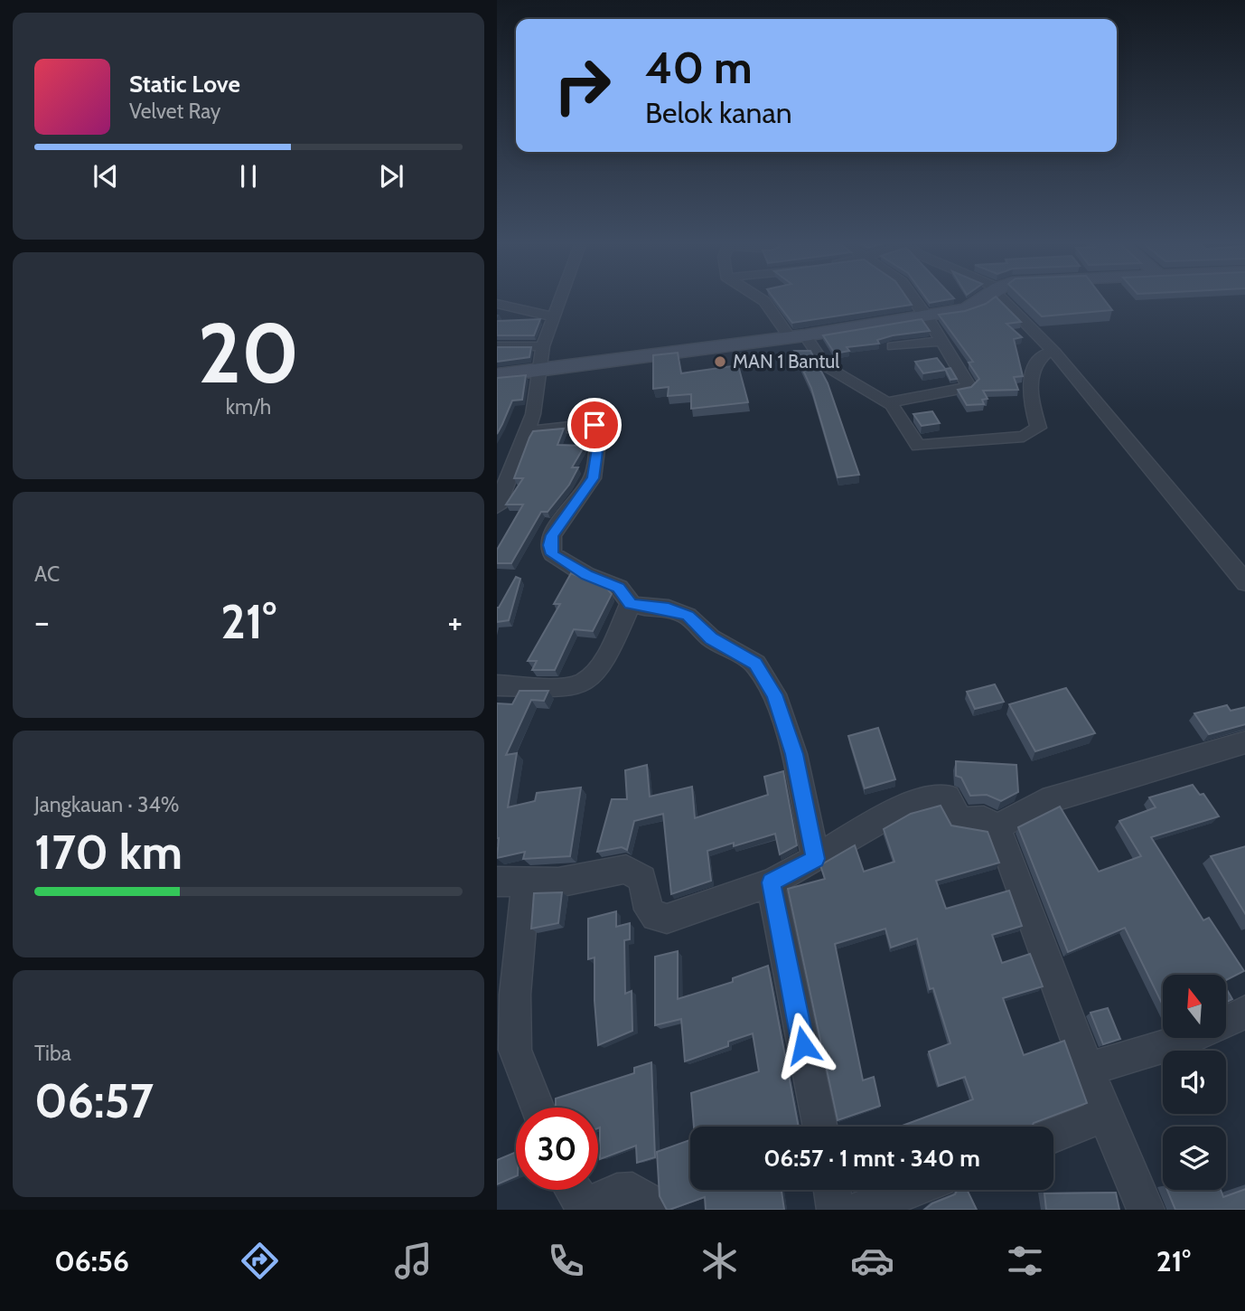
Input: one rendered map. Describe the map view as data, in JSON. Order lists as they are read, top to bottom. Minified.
{"places":["MAN 1 Bantul"],"north":"top","page":{"turn":["40 m","Belok kanan"],"song":["Static Love","Velvet Ray"],"tile":[["20","km/h"],"AC",["Jangkauan · 34%","170 km"],["Tiba","06:57"]],"heat":["−","21°","+"],"limit":"30","trip":"06:57 · 1 mnt · 340 m","tabs":["06:56","21°"]}}
